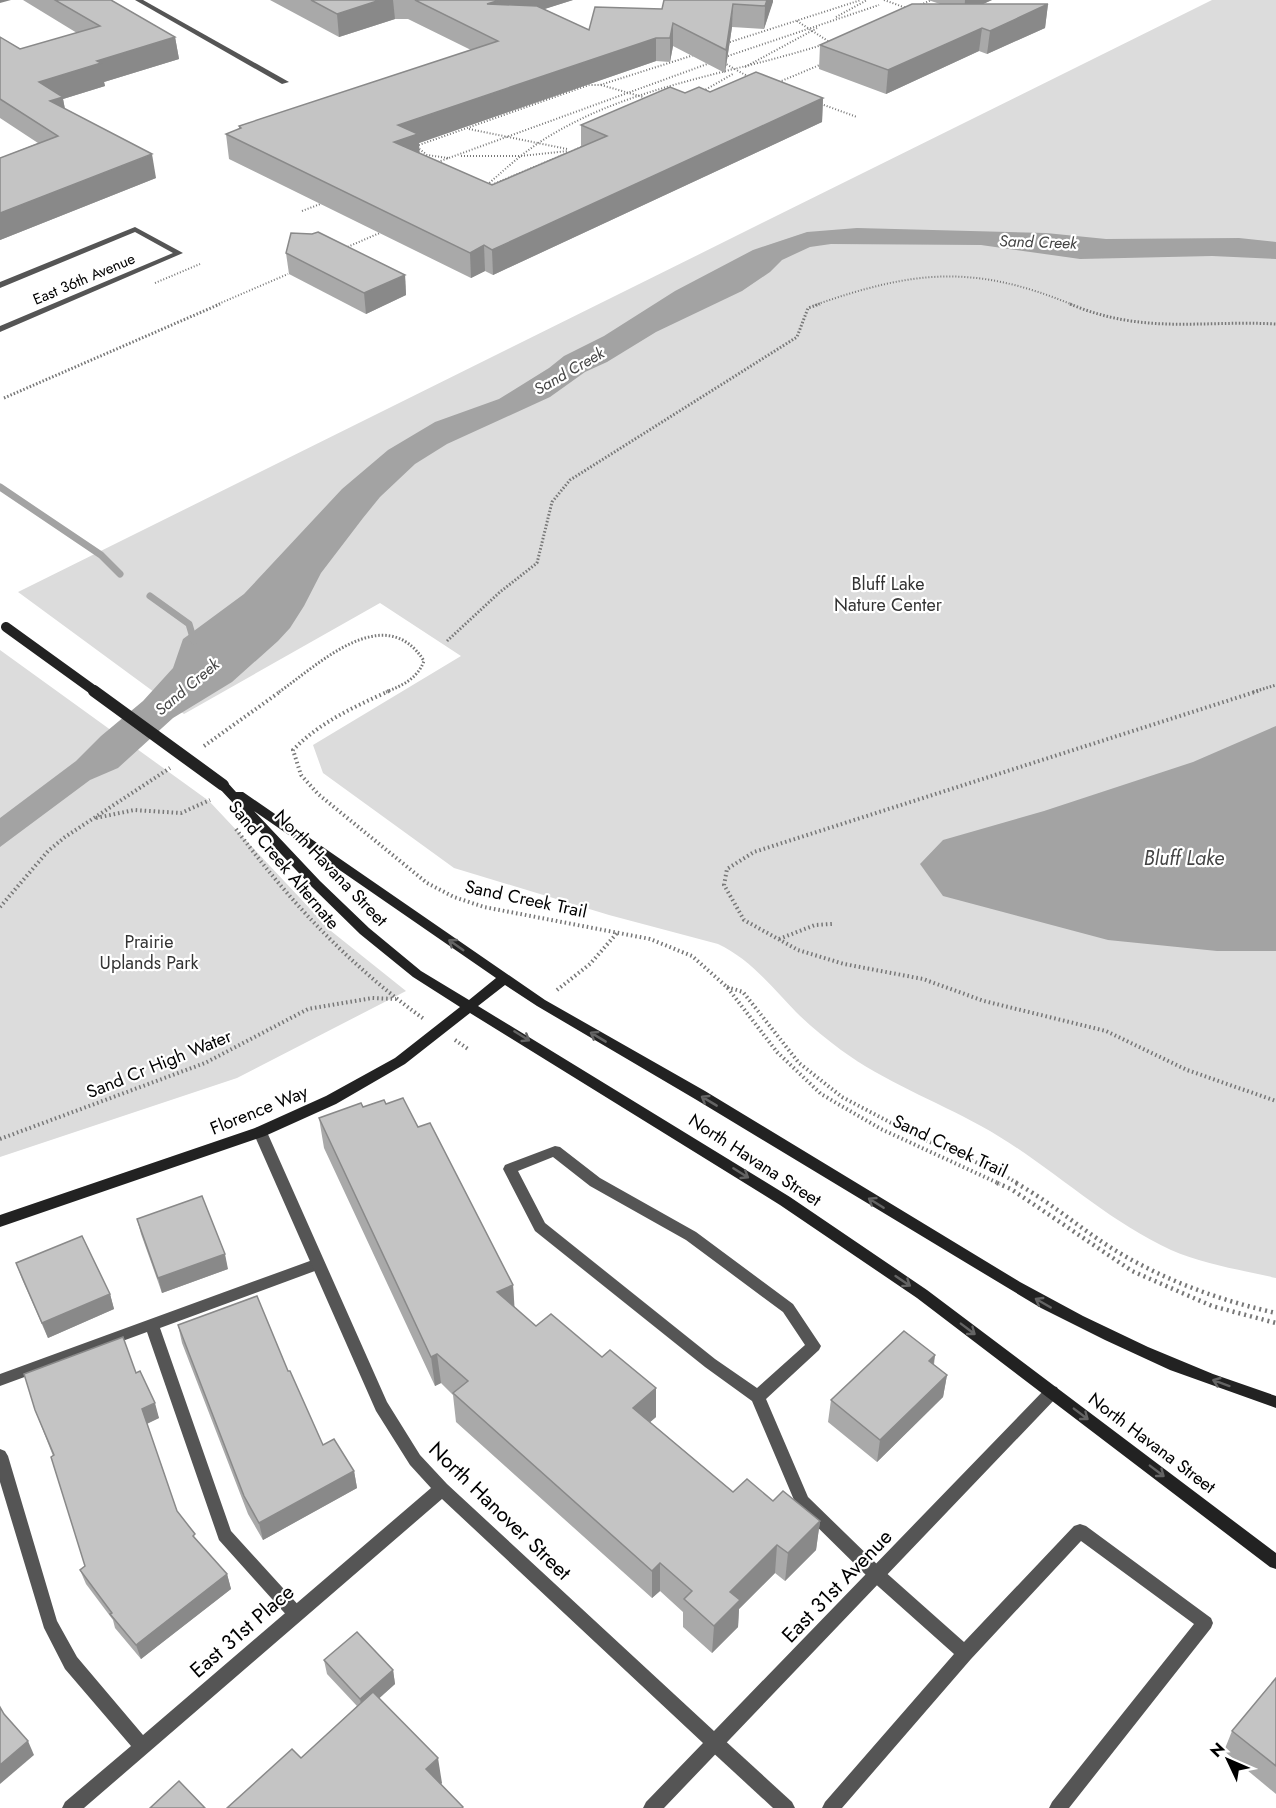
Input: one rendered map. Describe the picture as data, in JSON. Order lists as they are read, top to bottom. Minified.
{"streets":{"main road":["North Havana Street","Florence Way"],"street":["East 36th Avenue","North Hanover Street","East 31st Avenue","East 31st Place"],"path":["Sand Creek Alternate","Sand Creek Trail","Sand Cr High Water"]},"crossings":[["Sand Creek Alternate","Sand Cr High Water"],["North Havana Street","Florence Way"],["North Havana Street","East 31st Avenue"],["Florence Way","North Hanover Street"],["North Hanover Street","East 31st Avenue"],["North Hanover Street","East 31st Place"]],"water":["Sand Creek","Bluff Lake"],"parks":["Bluff Lake Nature Center","Prairie Uplands Park"],"north":"top left"}
